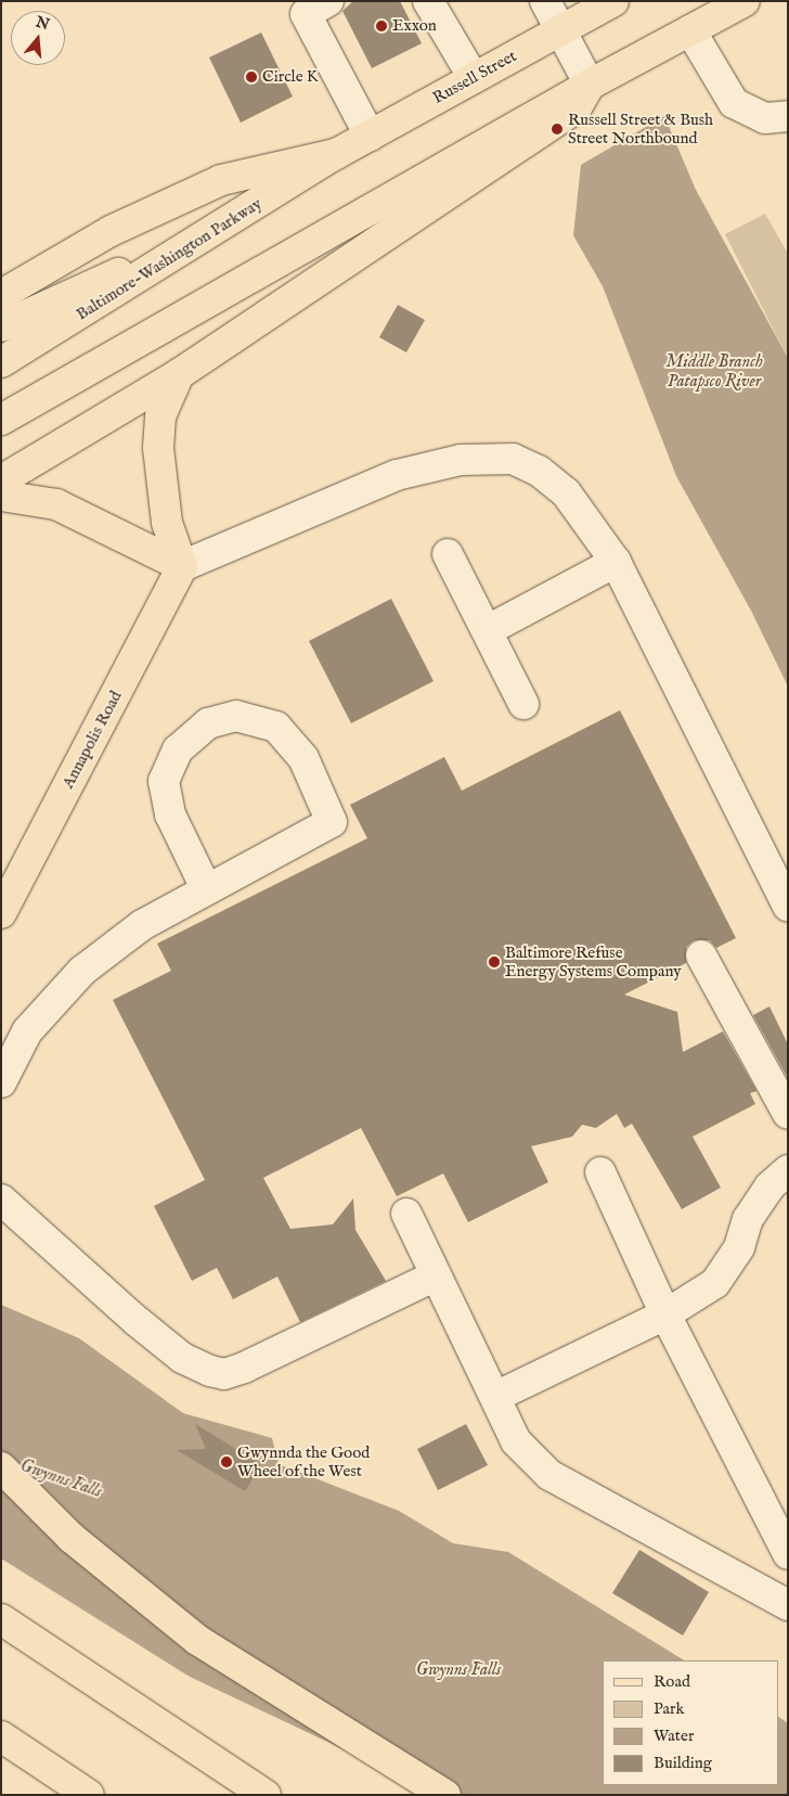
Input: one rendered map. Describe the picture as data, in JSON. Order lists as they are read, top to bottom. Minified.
{"streets":{"main road":["Russell Street","Baltimore-Washington Parkway","Annapolis Road"]},"crossings":[["Russell Street","Baltimore-Washington Parkway"]],"water":["Middle Branch Patapsco River","Gwynns Falls"],"places":["Exxon","Circle K","Russell Street & Bush Street Northbound","Baltimore Refuse Energy Systems Company","Gwynnda the Good Wheel of the West"],"legend":["Road","Park","Water","Building"],"north":"top"}
